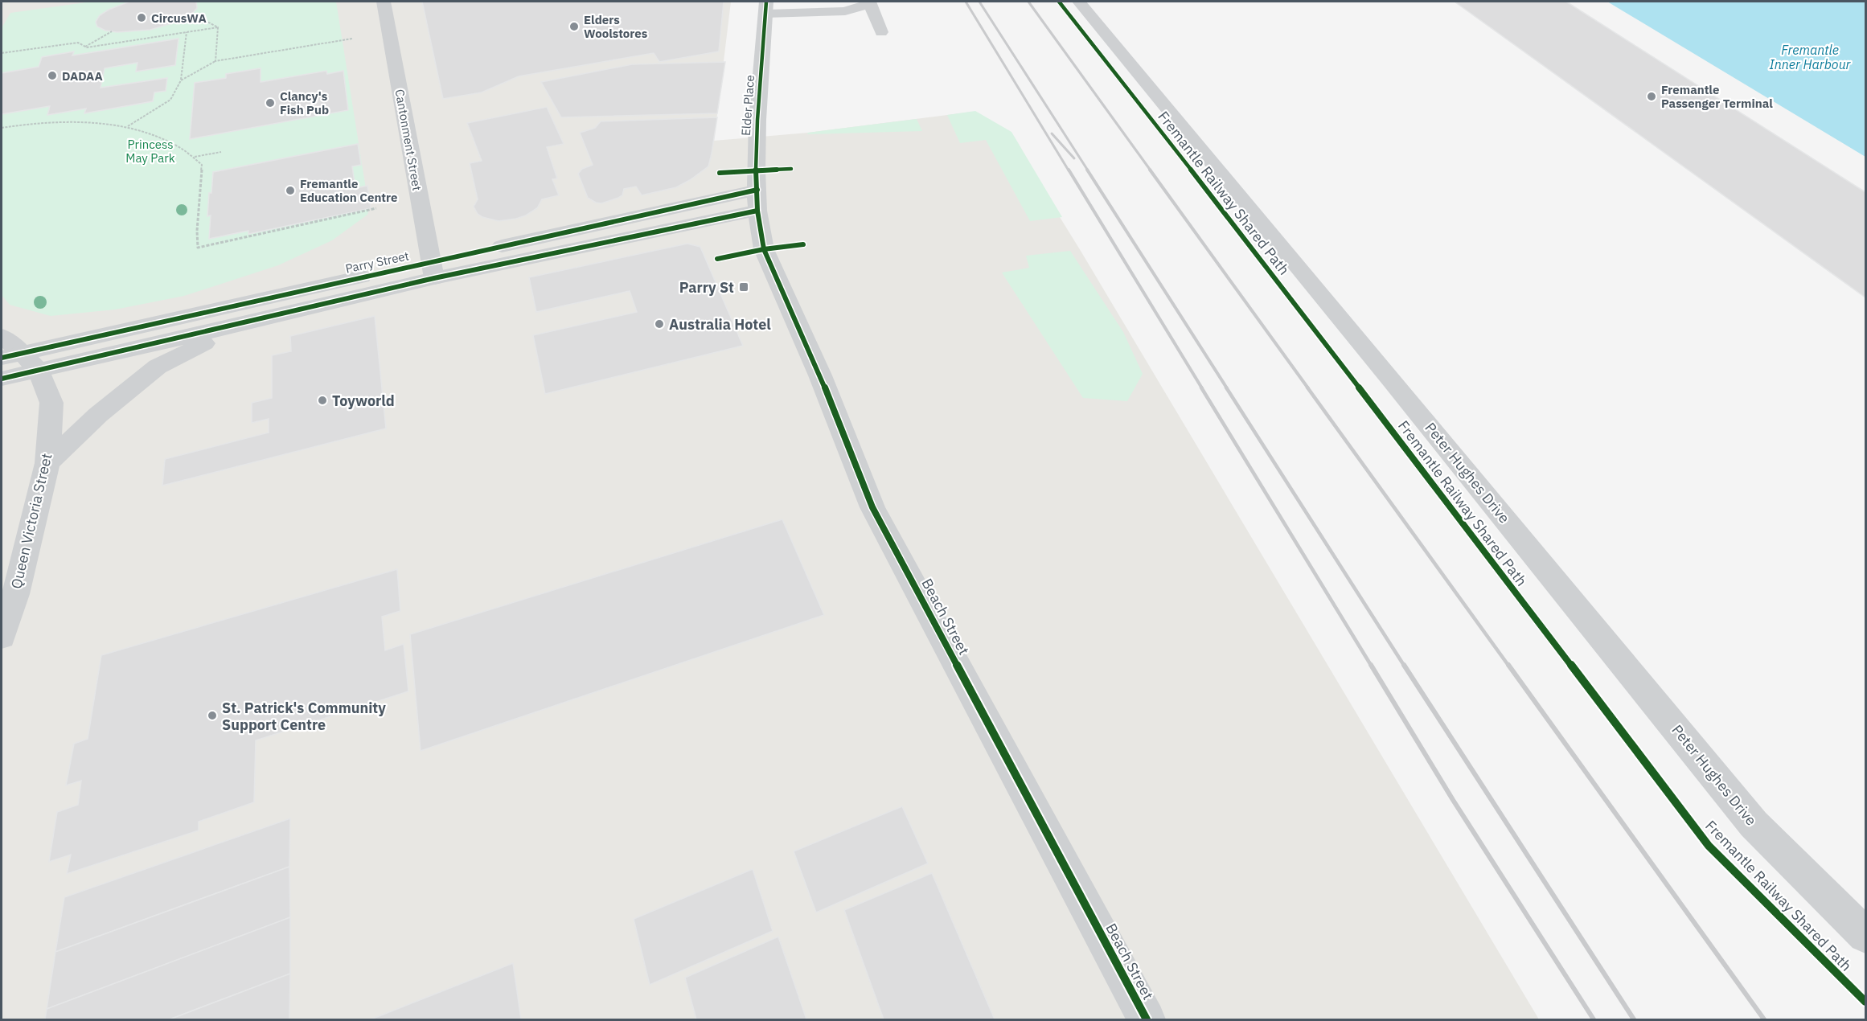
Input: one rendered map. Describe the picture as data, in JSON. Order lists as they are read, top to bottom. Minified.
{"streets":{"street":["Elder Place","Cantonment Street","Parry Street","Peter Hughes Drive","Queen Victoria Street","Beach Street"],"cycle path":["Fremantle Railway Shared Path"]},"crossings":[["Elder Place","Parry Street"],["Elder Place","Beach Street"],["Cantonment Street","Parry Street"],["Parry Street","Queen Victoria Street"],["Parry Street","Beach Street"]],"water":["Fremantle Inner Harbour"],"parks":["Princess May Park"],"places":{"other":["CircusWA","Elders Woolstores","DADAA","Fremantle Passenger Terminal","Clancy's Fish Pub","Fremantle Education Centre","Australia Hotel","Toyworld","St. Patrick's Community Support Centre"],"transit":["Parry St"]}}
